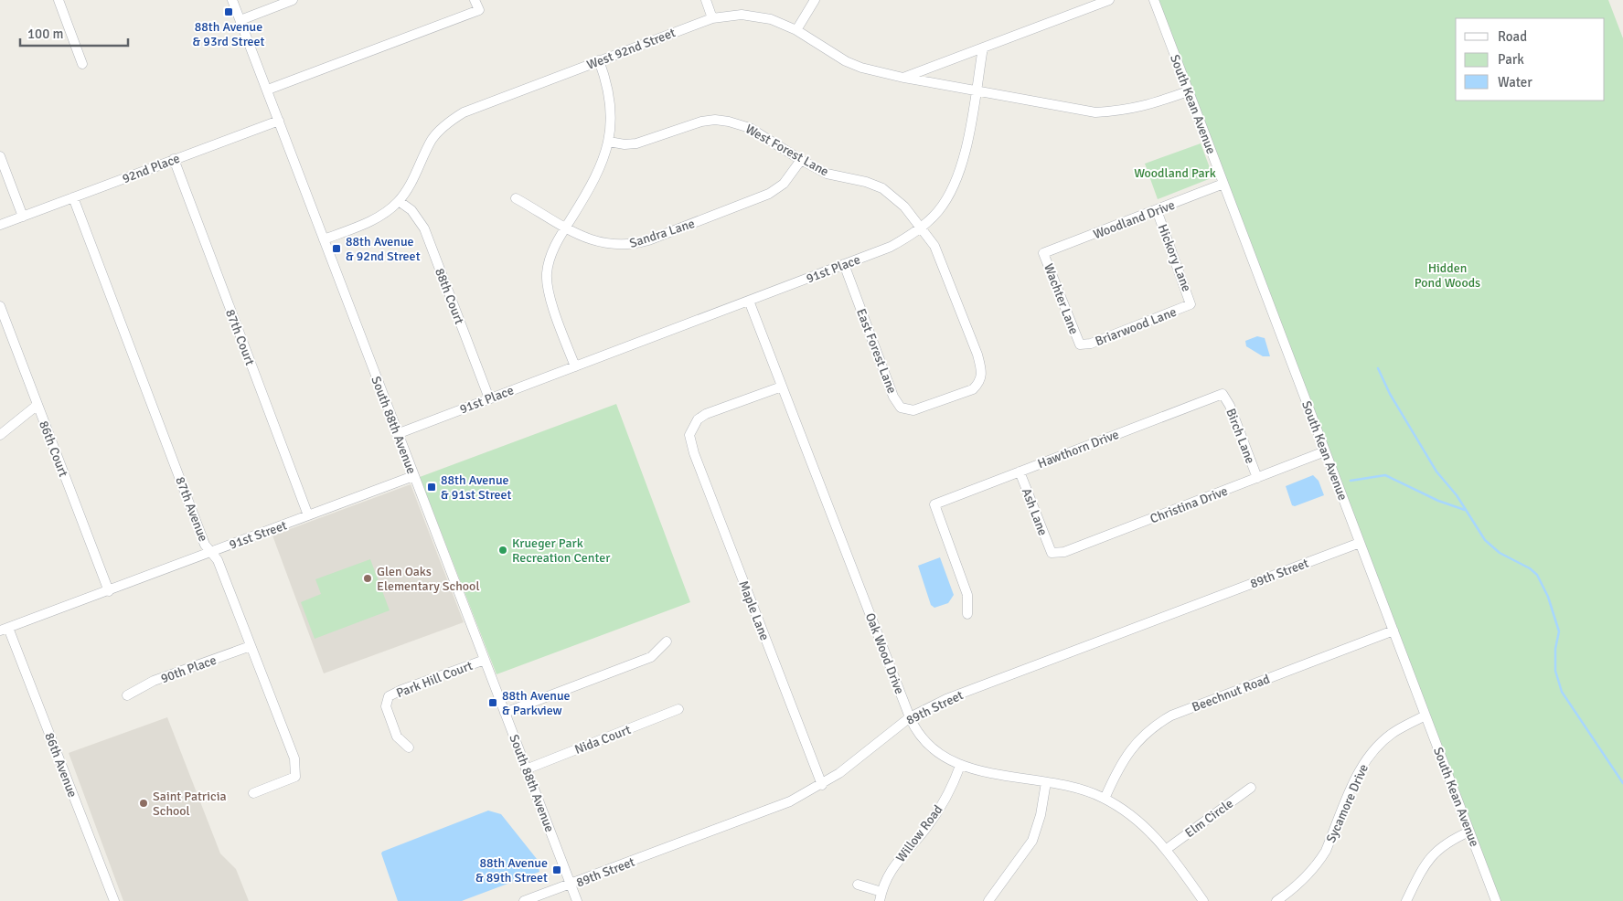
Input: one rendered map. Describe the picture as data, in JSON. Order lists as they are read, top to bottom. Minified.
{"streets":{"street":["West 92nd Street","South Kean Avenue","West Forest Lane","92nd Place","Woodland Drive","Sandra Lane","Hickory Lane","91st Place","88th Court","Wachter Lane","Briarwood Lane","87th Court","East Forest Lane","South 88th Avenue","Birch Lane","86th Court","Hawthorn Drive","Christina Drive","87th Avenue","Ash Lane","91st Street","89th Street","Maple Lane","Oak Wood Drive","90th Place","Park Hill Court","Beechnut Road","Nida Court","86th Avenue","Sycamore Drive","Elm Circle","Willow Road"]},"crossings":[["West 92nd Street","91st Place"],["West 92nd Street","88th Court"],["West 92nd Street","South 88th Avenue"],["South Kean Avenue","Woodland Drive"],["South Kean Avenue","Christina Drive"],["South Kean Avenue","89th Street"],["South Kean Avenue","Beechnut Road"],["South Kean Avenue","Sycamore Drive"],["West Forest Lane","Sandra Lane"],["West Forest Lane","91st Place"],["West Forest Lane","East Forest Lane"],["92nd Place","87th Court"],["92nd Place","South 88th Avenue"],["92nd Place","87th Avenue"],["Woodland Drive","Hickory Lane"],["Woodland Drive","Wachter Lane"],["Hickory Lane","Briarwood Lane"],["91st Place","88th Court"],["91st Place","East Forest Lane"],["91st Place","South 88th Avenue"],["91st Place","Oak Wood Drive"],["Wachter Lane","Briarwood Lane"],["87th Court","91st Street"],["South 88th Avenue","91st Street"],["South 88th Avenue","89th Street"],["South 88th Avenue","Park Hill Court"],["South 88th Avenue","Nida Court"],["Birch Lane","Hawthorn Drive"],["Birch Lane","Christina Drive"],["86th Court","91st Street"],["Hawthorn Drive","Ash Lane"],["Christina Drive","Ash Lane"],["87th Avenue","91st Street"],["87th Avenue","90th Place"],["91st Street","86th Avenue"],["89th Street","Maple Lane"],["89th Street","Oak Wood Drive"],["Maple Lane","Oak Wood Drive"],["Oak Wood Drive","Beechnut Road"],["Oak Wood Drive","Elm Circle"],["Oak Wood Drive","Willow Road"]],"parks":["Woodland Park","Hidden Pond Woods"],"places":{"transit":["88th Avenue & 93rd Street","88th Avenue & 92nd Street","88th Avenue & 91st Street","88th Avenue & Parkview","88th Avenue & 89th Street"],"other":["Krueger Park Recreation Center","Glen Oaks Elementary School","Saint Patricia School"]},"legend":["Road","Park","Water"],"scale_bar":"100 m"}
